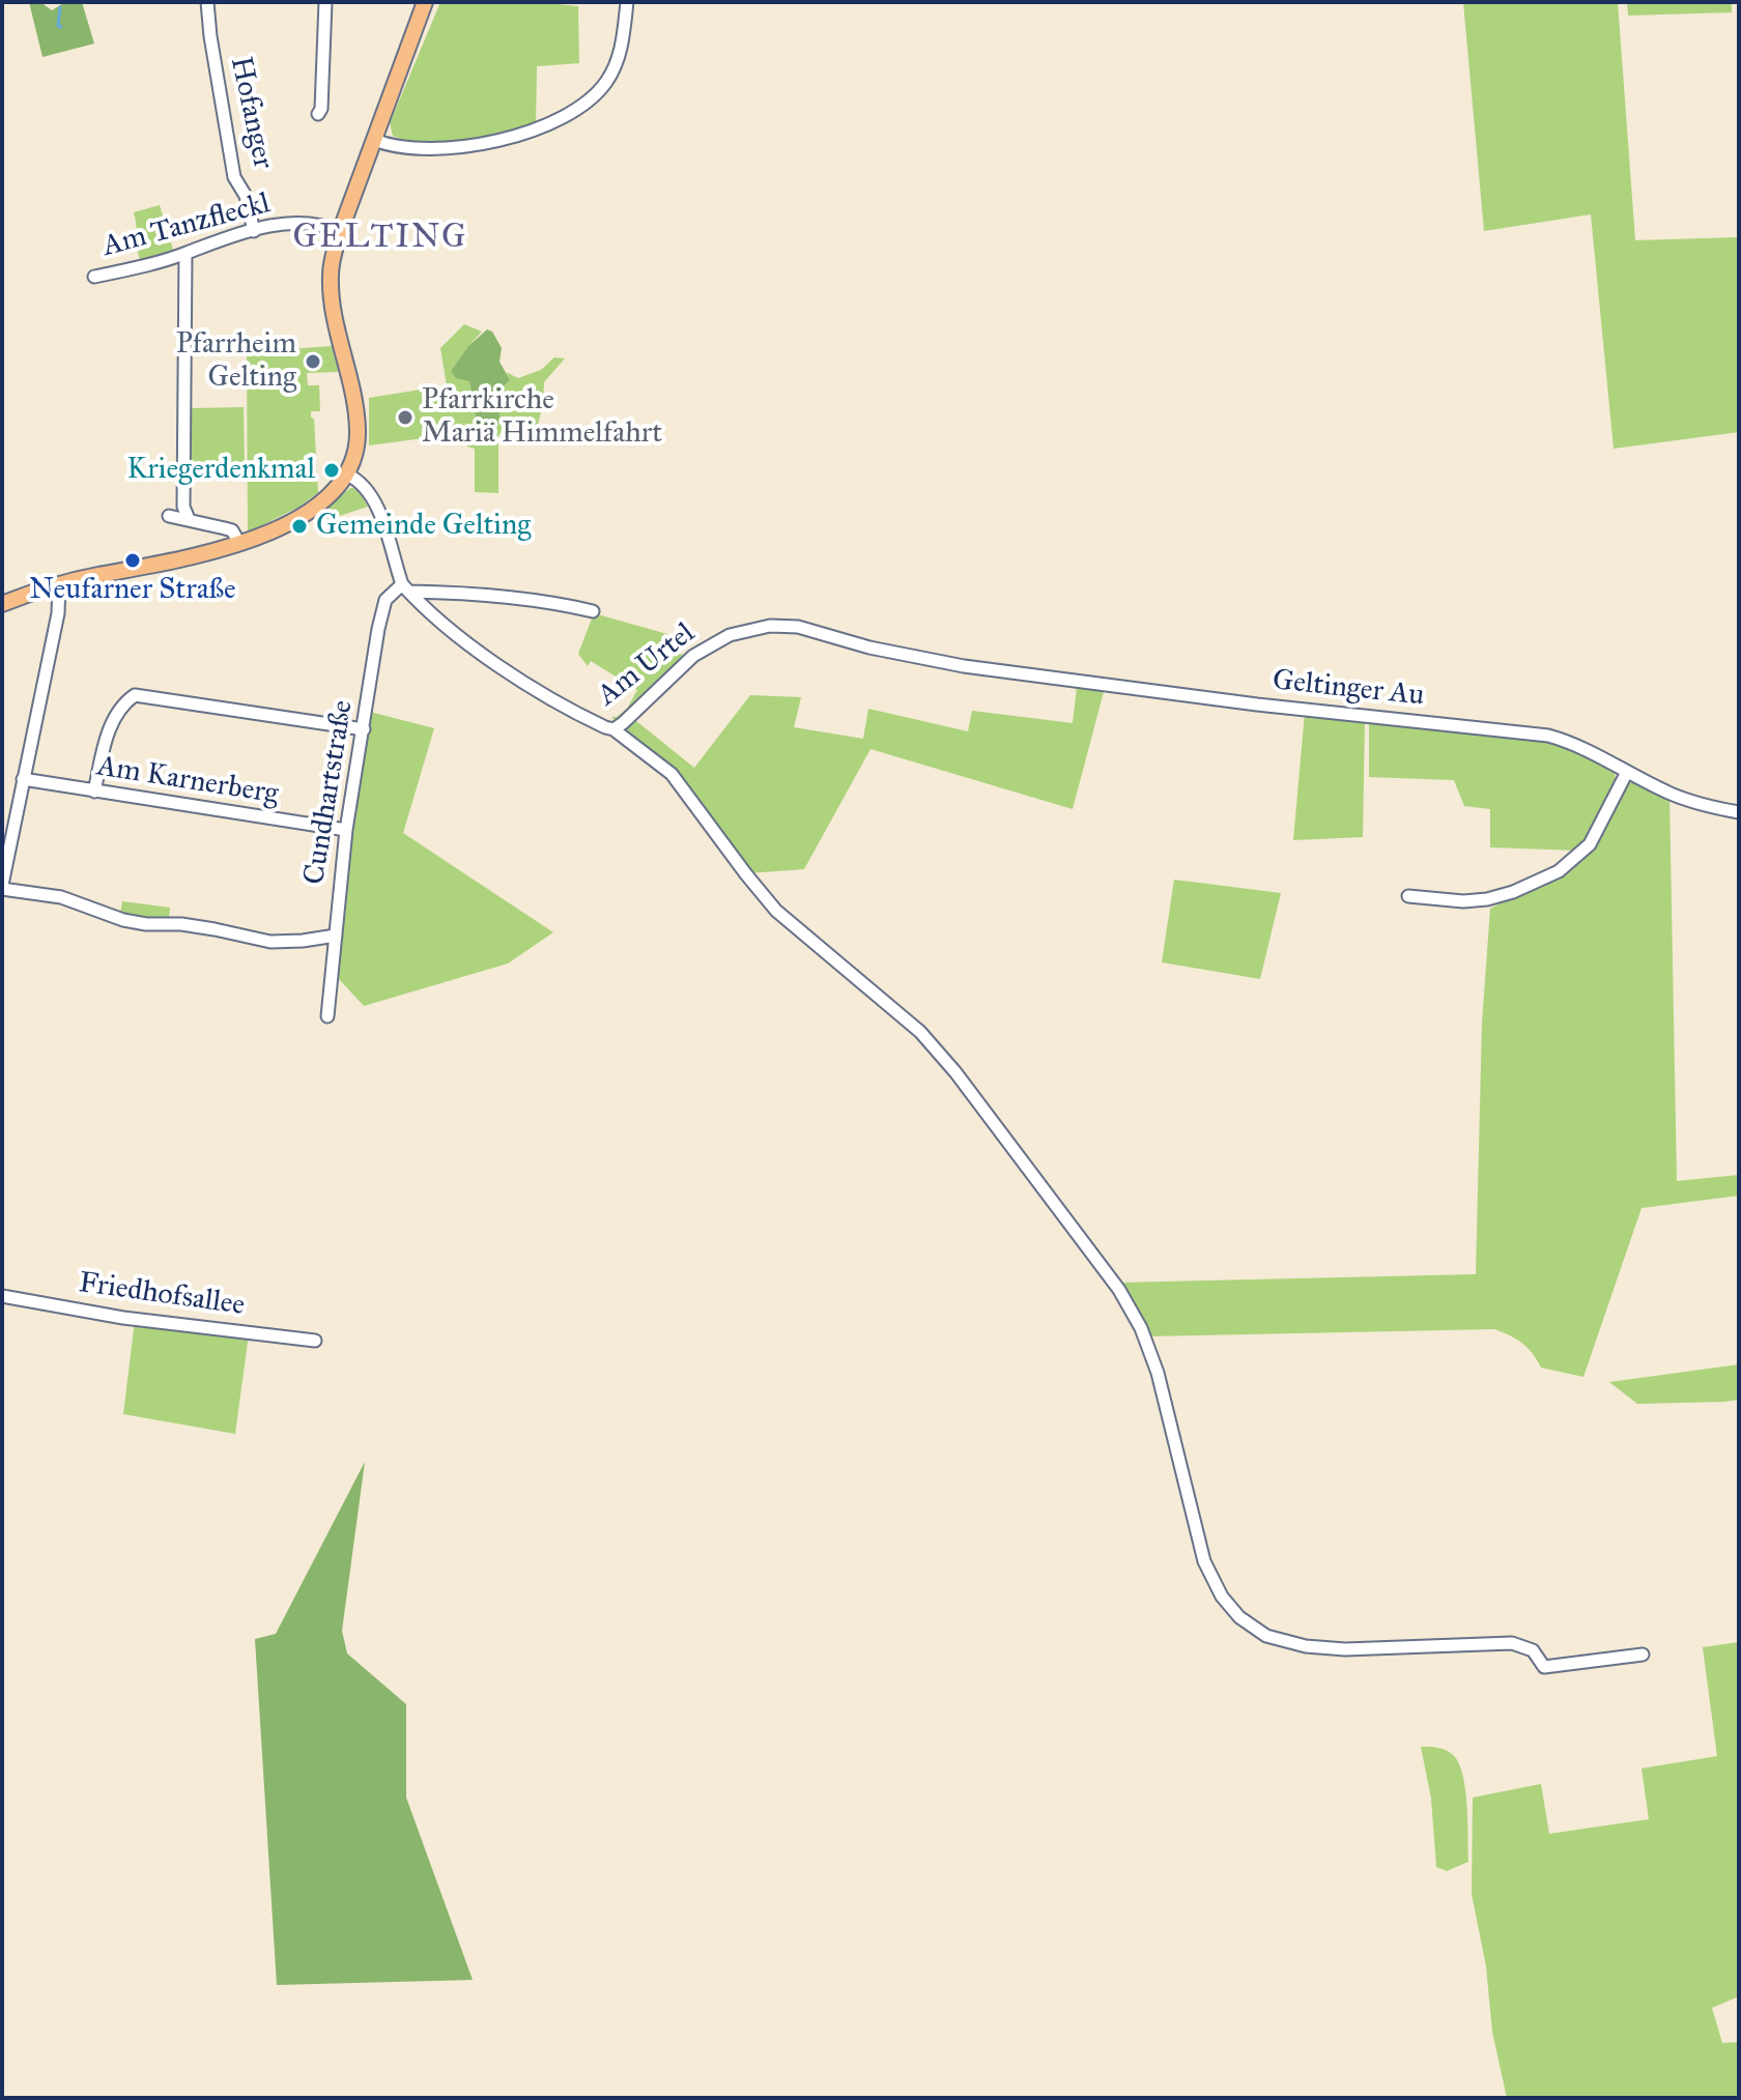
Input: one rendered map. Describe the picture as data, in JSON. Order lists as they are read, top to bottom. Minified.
{"streets":{"street":["Hofanger","Am Tanzfleckl","Am Urtel","Geltinger Au","Am Karnerberg","Cundhartstraße","Friedhofsallee"]},"crossings":[["Hofanger","Am Tanzfleckl"],["Am Urtel","Geltinger Au"],["Am Urtel","Cundhartstraße"],["Am Karnerberg","Cundhartstraße"]],"districts":["GELTING"],"places":["Pfarrheim Gelting","Pfarrkirche Mariä Himmelfahrt","Kriegerdenkmal","Gemeinde Gelting","Neufarner Straße"]}
